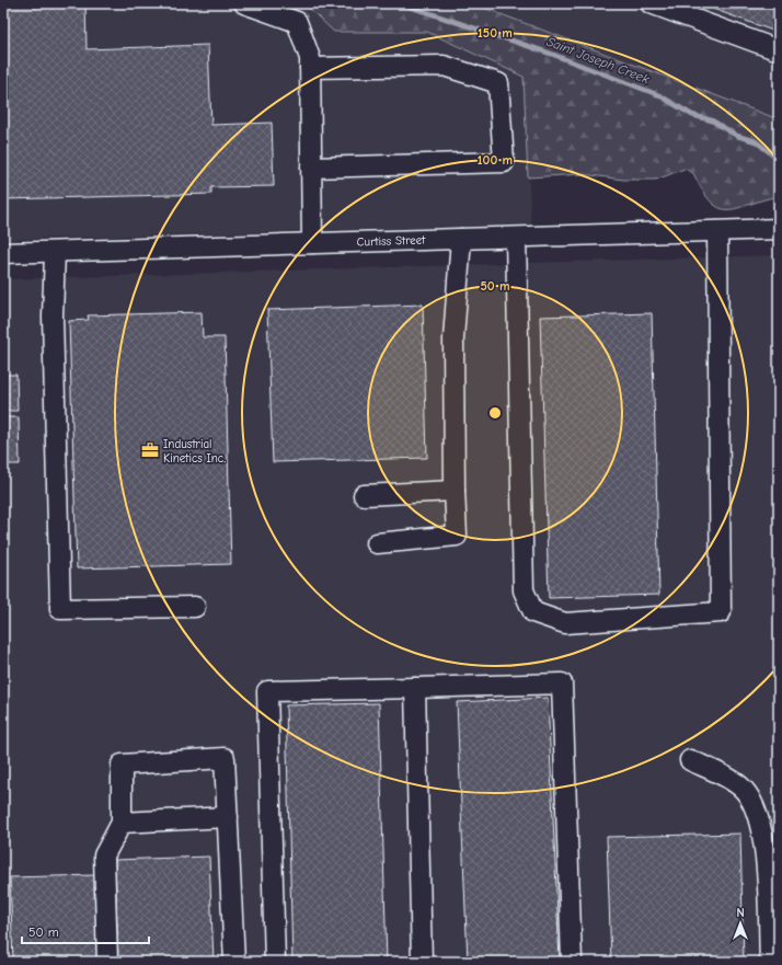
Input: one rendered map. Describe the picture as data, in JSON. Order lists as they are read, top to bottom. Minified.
{"streets":{"street":["Curtiss Street"]},"water":["Saint Joseph Creek"],"places":{"office":["Industrial Kinetics Inc."]},"scale_bar":"50 m","north":"top","rings":["150 m","100 m","50 m"]}
